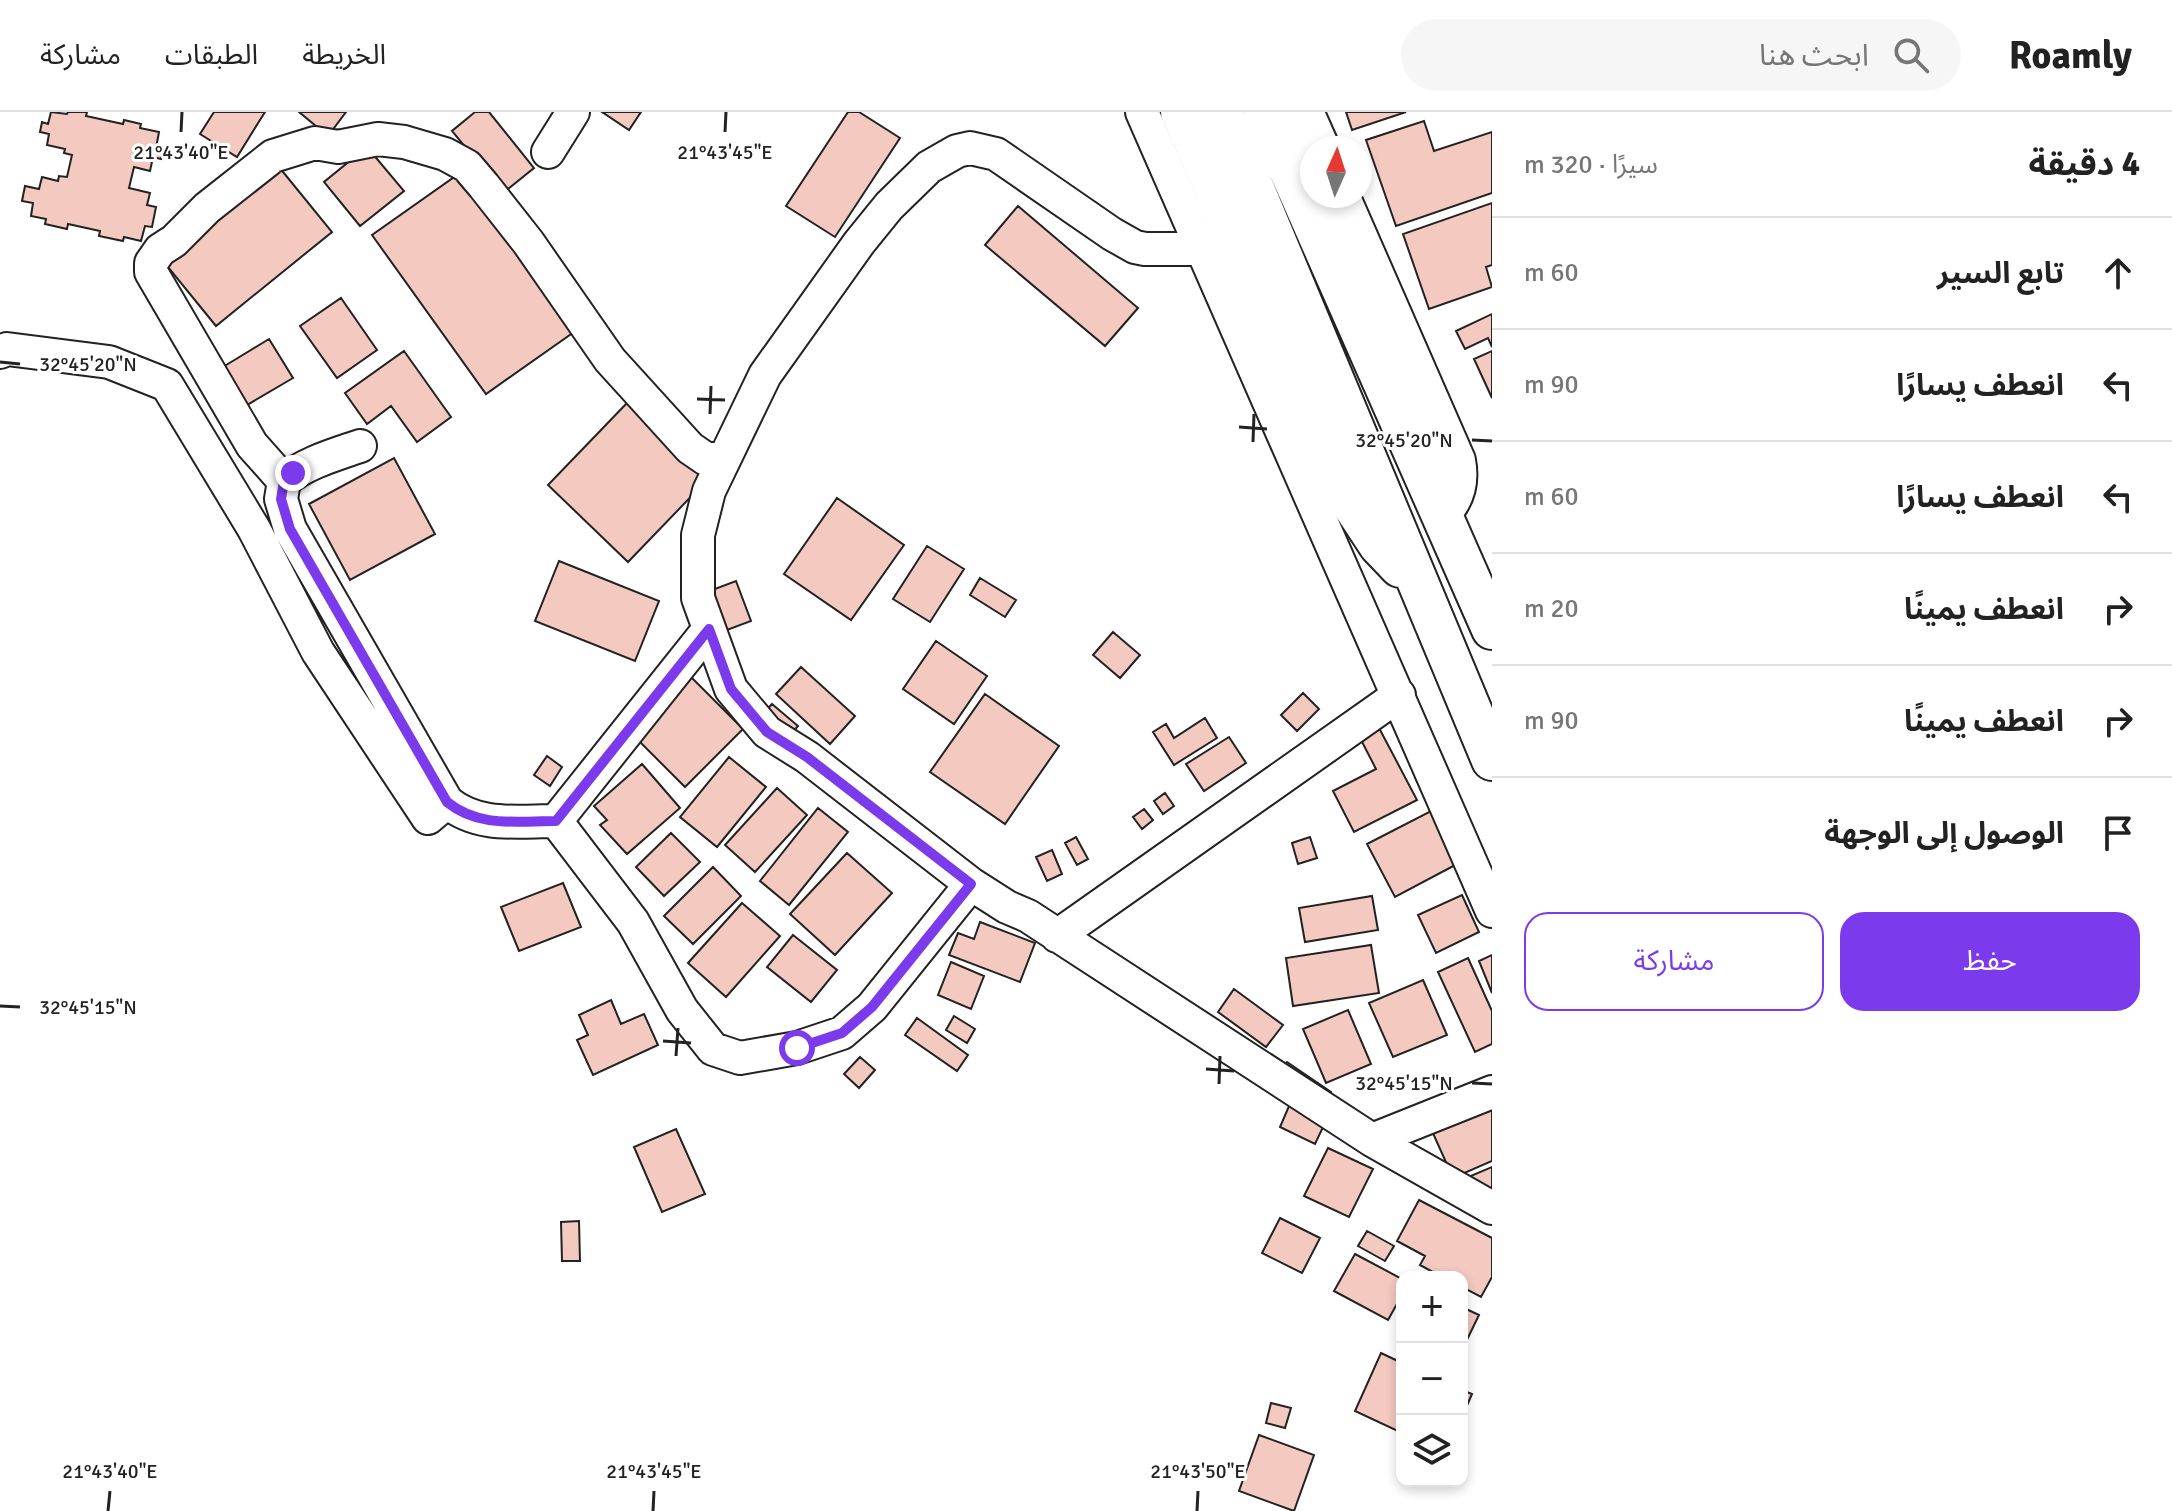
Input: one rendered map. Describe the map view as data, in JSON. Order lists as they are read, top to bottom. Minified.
{"north":"top","page":{"header":"Roamly","search":"ابحث هنا","nav":["الخريطة","الطبقات","مشاركة"],"heading":["4 دقيقة","سيرًا · 320 m"],"list":[["تابع السير","60 m"],["انعطف يسارًا","90 m"],["انعطف يسارًا","60 m"],["انعطف يمينًا","20 m"],["انعطف يمينًا","90 m"],"الوصول إلى الوجهة"],"buttons":["حفظ","مشاركة"],"map_buttons":["+","−"]},"coordinates":["21°43'40\"E","21°43'45\"E","32°45'20\"N","32°45'15\"N","21°43'50\"E"]}
